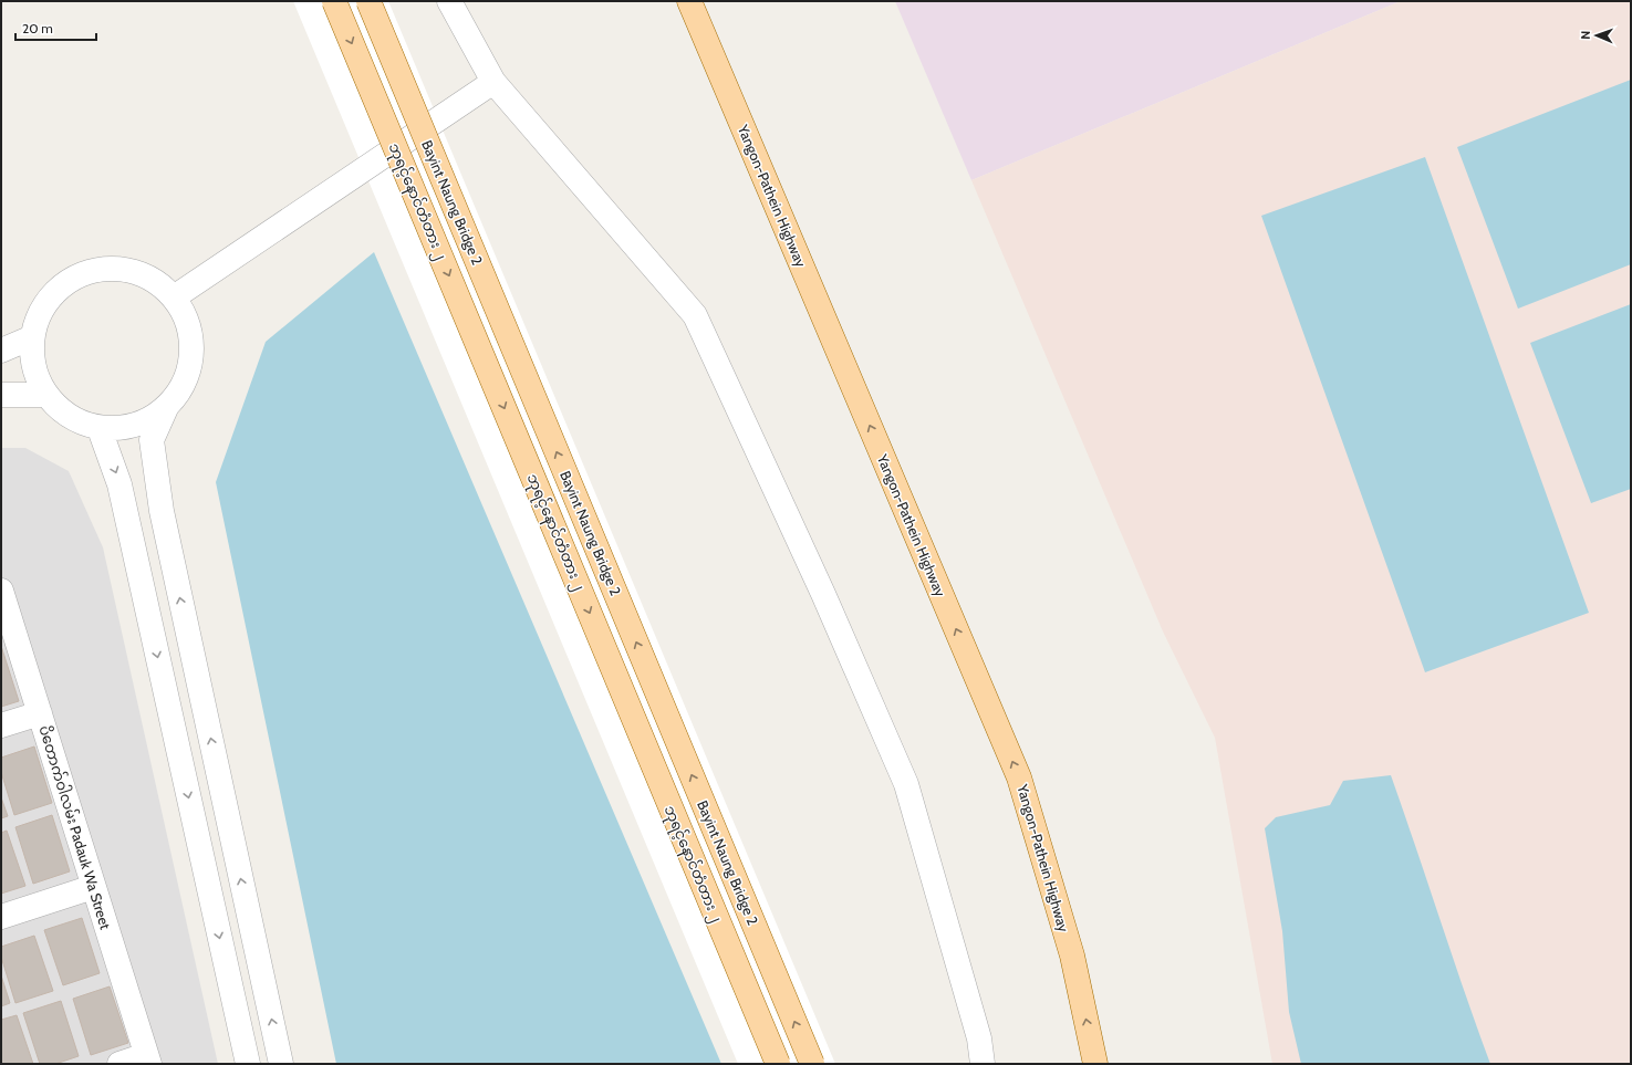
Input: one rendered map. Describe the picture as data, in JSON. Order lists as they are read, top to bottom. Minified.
{"streets":{"main road":["Yangon-Pathein Highway","ဘုရင့်နောင်တံတား ၂","Bayint Naung Bridge 2"],"street":["ပိတောက်ဝါလမ်း Padauk Wa Street"]},"one_way":["Yangon-Pathein Highway","ဘုရင့်နောင်တံတား ၂","Bayint Naung Bridge 2"],"scale_bar":"20 m","north":"left"}
